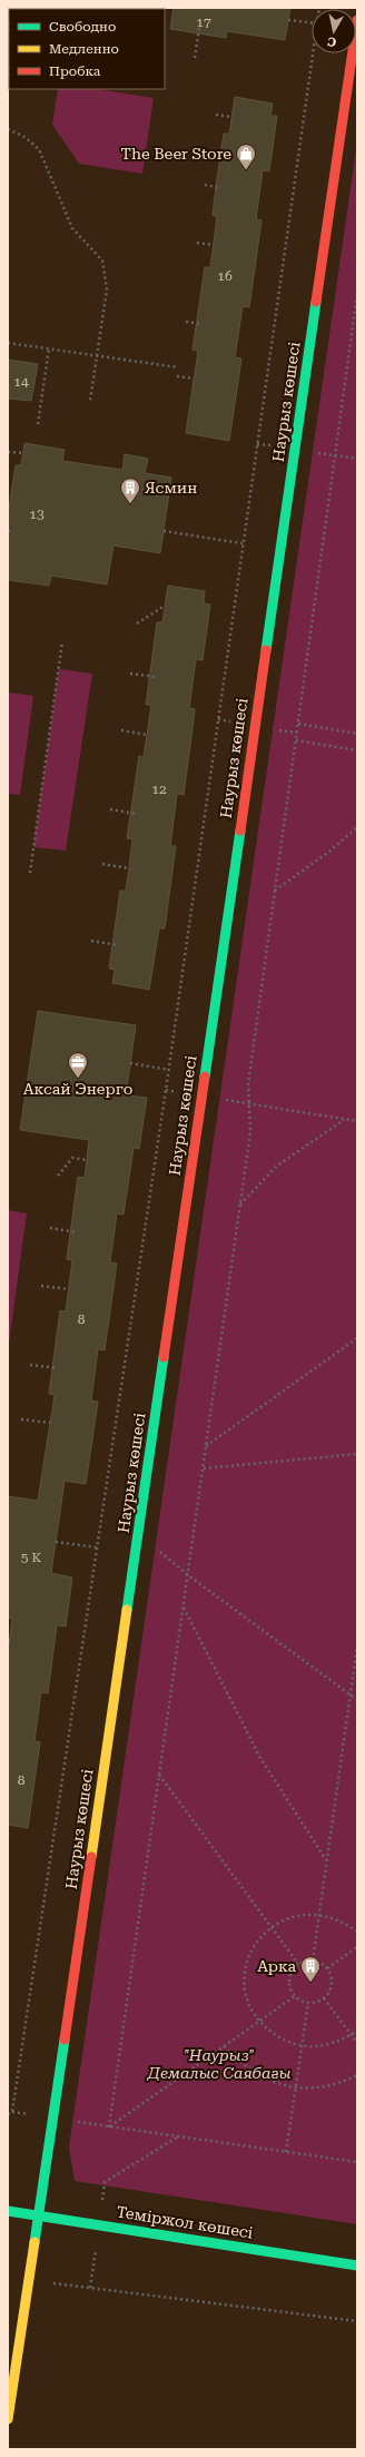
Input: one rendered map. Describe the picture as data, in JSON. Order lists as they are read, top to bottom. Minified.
{"streets":{"street":["Наурыз көшесі","Теміржол көшесі"]},"crossings":[["Наурыз көшесі","Теміржол көшесі"]],"parks":["\"Наурыз\" Демалыс Саябағы"],"places":{"shop":["The Beer Store"],"building":["Ясмин","Арка"],"office":["Аксай Энерго"]},"house_numbers":["17","16","14","13","12","8","5 К","8"],"legend":["Свободно","Медленно","Пробка"],"north":"bottom"}
